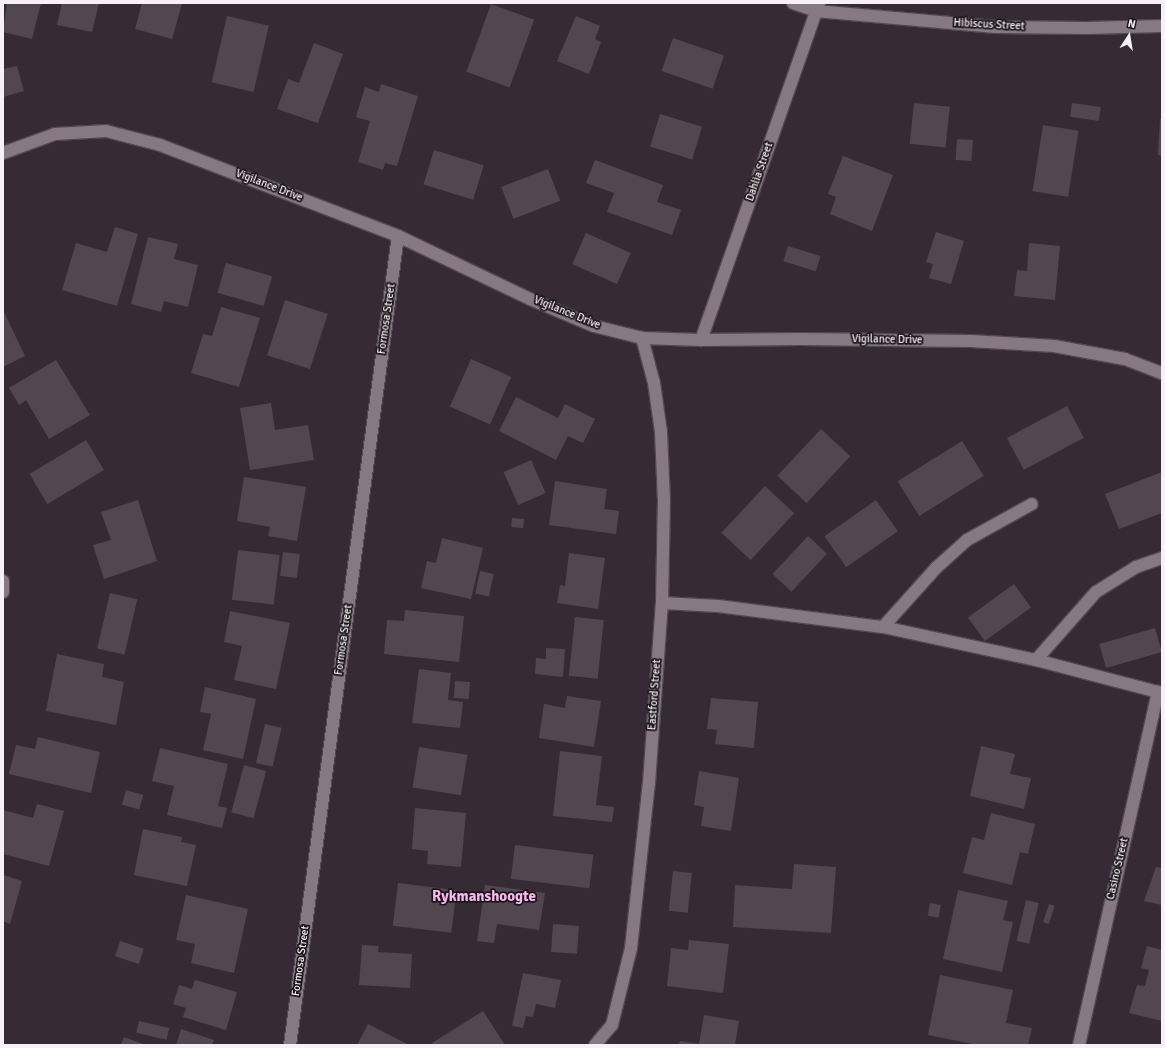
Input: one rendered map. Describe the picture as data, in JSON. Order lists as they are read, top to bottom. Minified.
{"streets":{"street":["Hibiscus Street","Dahlia Street","Vigilance Drive","Formosa Street","Eastford Street","Casino Street"]},"crossings":[["Hibiscus Street","Dahlia Street"],["Dahlia Street","Vigilance Drive"],["Vigilance Drive","Formosa Street"],["Vigilance Drive","Eastford Street"]],"districts":["Rykmanshoogte"],"north":"top"}
